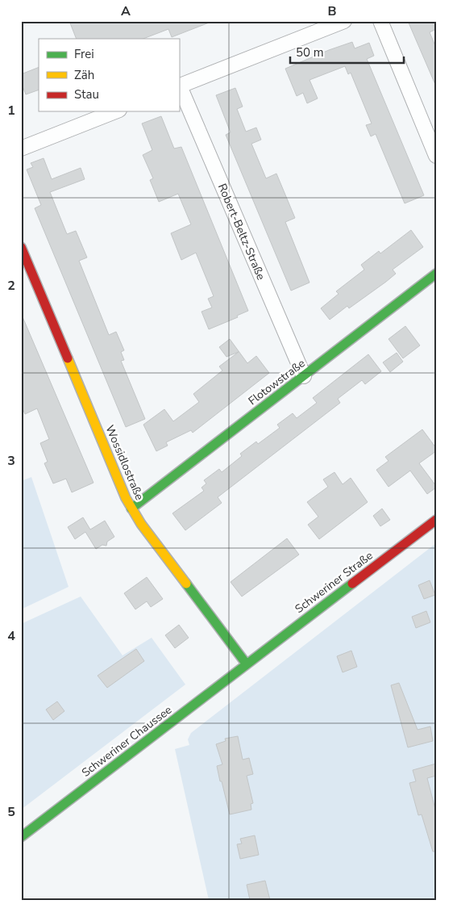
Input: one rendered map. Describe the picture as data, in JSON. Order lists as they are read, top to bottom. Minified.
{"streets":{"street":["Robert-Beltz-Straße","Flotowstraße","Wossidlostraße","Schweriner Straße","Schweriner Chaussee"]},"crossings":[["Robert-Beltz-Straße","Flotowstraße"],["Flotowstraße","Wossidlostraße"],["Wossidlostraße","Schweriner Straße"],["Wossidlostraße","Schweriner Chaussee"],["Schweriner Straße","Schweriner Chaussee"]],"legend":["Frei","Zäh","Stau"],"scale_bar":"50 m","grid":{"columns":["A","B"],"rows":["1","2","3","4","5"]}}
